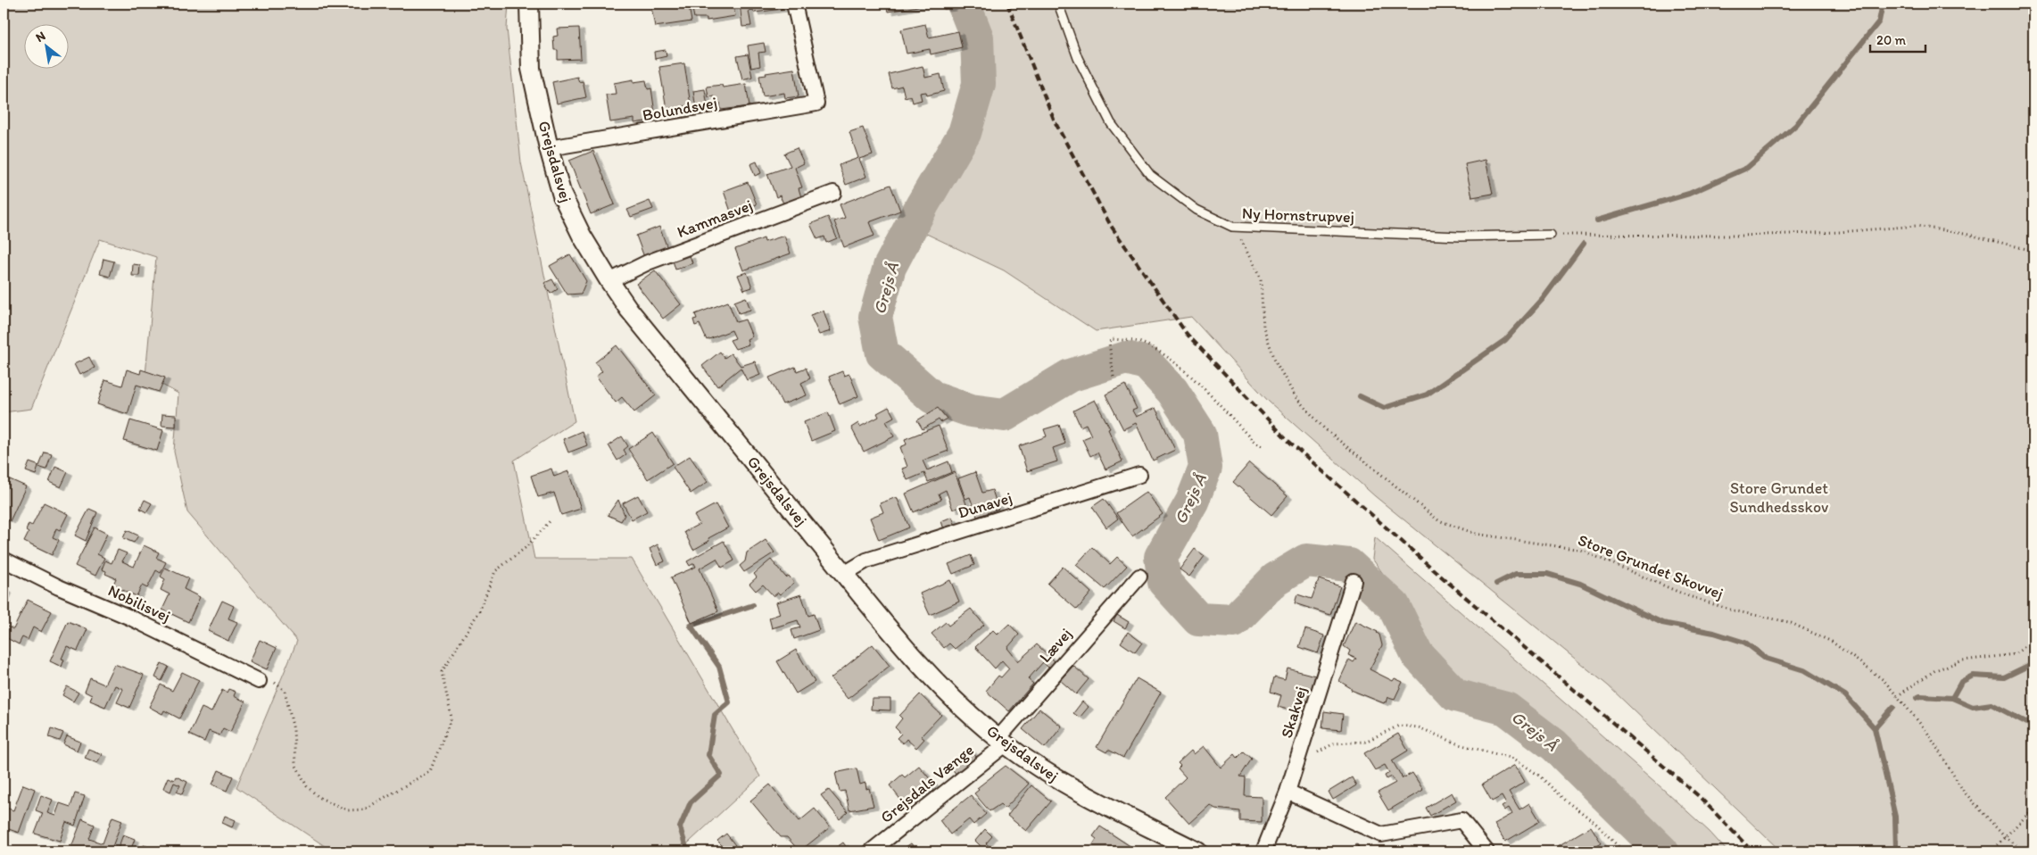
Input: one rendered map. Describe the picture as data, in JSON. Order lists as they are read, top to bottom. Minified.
{"streets":{"street":["Bolundsvej","Grejsdalsvej","Kammasvej","Dunavej","Nobilisvej","Lævej","Skakvej","Grejsdals Vænge"],"lane":["Ny Hornstrupvej"],"path":["Store Grundet Skovvej"]},"crossings":[["Bolundsvej","Grejsdalsvej"],["Grejsdalsvej","Kammasvej"],["Grejsdalsvej","Dunavej"],["Grejsdalsvej","Lævej"],["Grejsdalsvej","Grejsdals Vænge"],["Ny Hornstrupvej","Store Grundet Skovvej"],["Lævej","Grejsdals Vænge"]],"water":["Grejs Å"],"parks":["Store Grundet Sundhedsskov"],"scale_bar":"20 m","north":"top left"}
